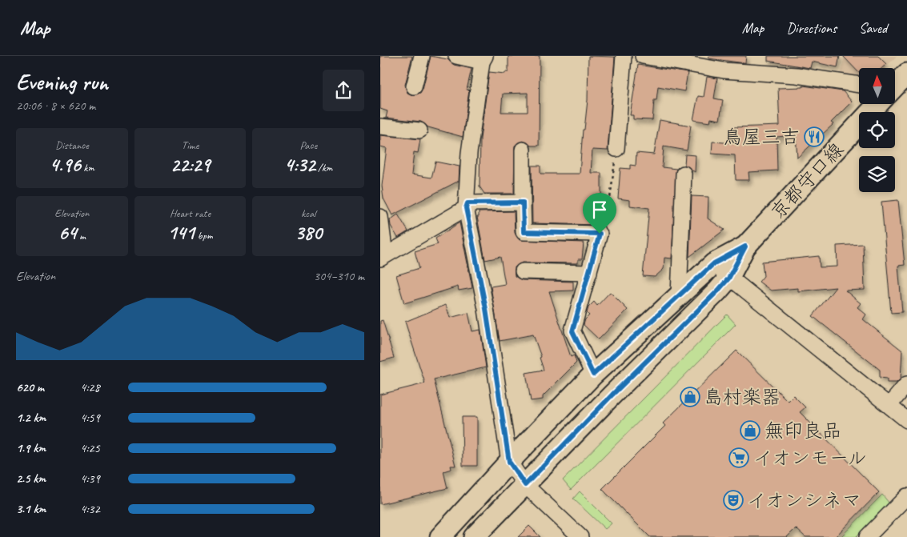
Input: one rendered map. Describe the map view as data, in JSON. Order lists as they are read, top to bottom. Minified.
{"streets":{"main road":["京都守口線"]},"places":{"restaurant":["鳥屋三吉"],"shop":["島村楽器","無印良品"],"supermarket":["イオンモール"],"theatre":["イオンシネマ"]},"north":"top","page":{"header":"Map","nav":["Map","Directions","Saved"],"heading":["Evening run","20:06 · 8 × 620 m"],"stats":[["Distance","4.96 km"],["Time","22:29"],["Pace","4:32 /km"],["Elevation","64 m"],["Heart rate","141 bpm"],["kcal","380"]],"chart":["Elevation","304–310 m"],"list":[{"name":"620 m","note":"4:28"},{"name":"1.2 km","note":"4:59"},{"name":"1.9 km","note":"4:25"},{"name":"2.5 km","note":"4:39"},{"name":"3.1 km","note":"4:32"}]}}
